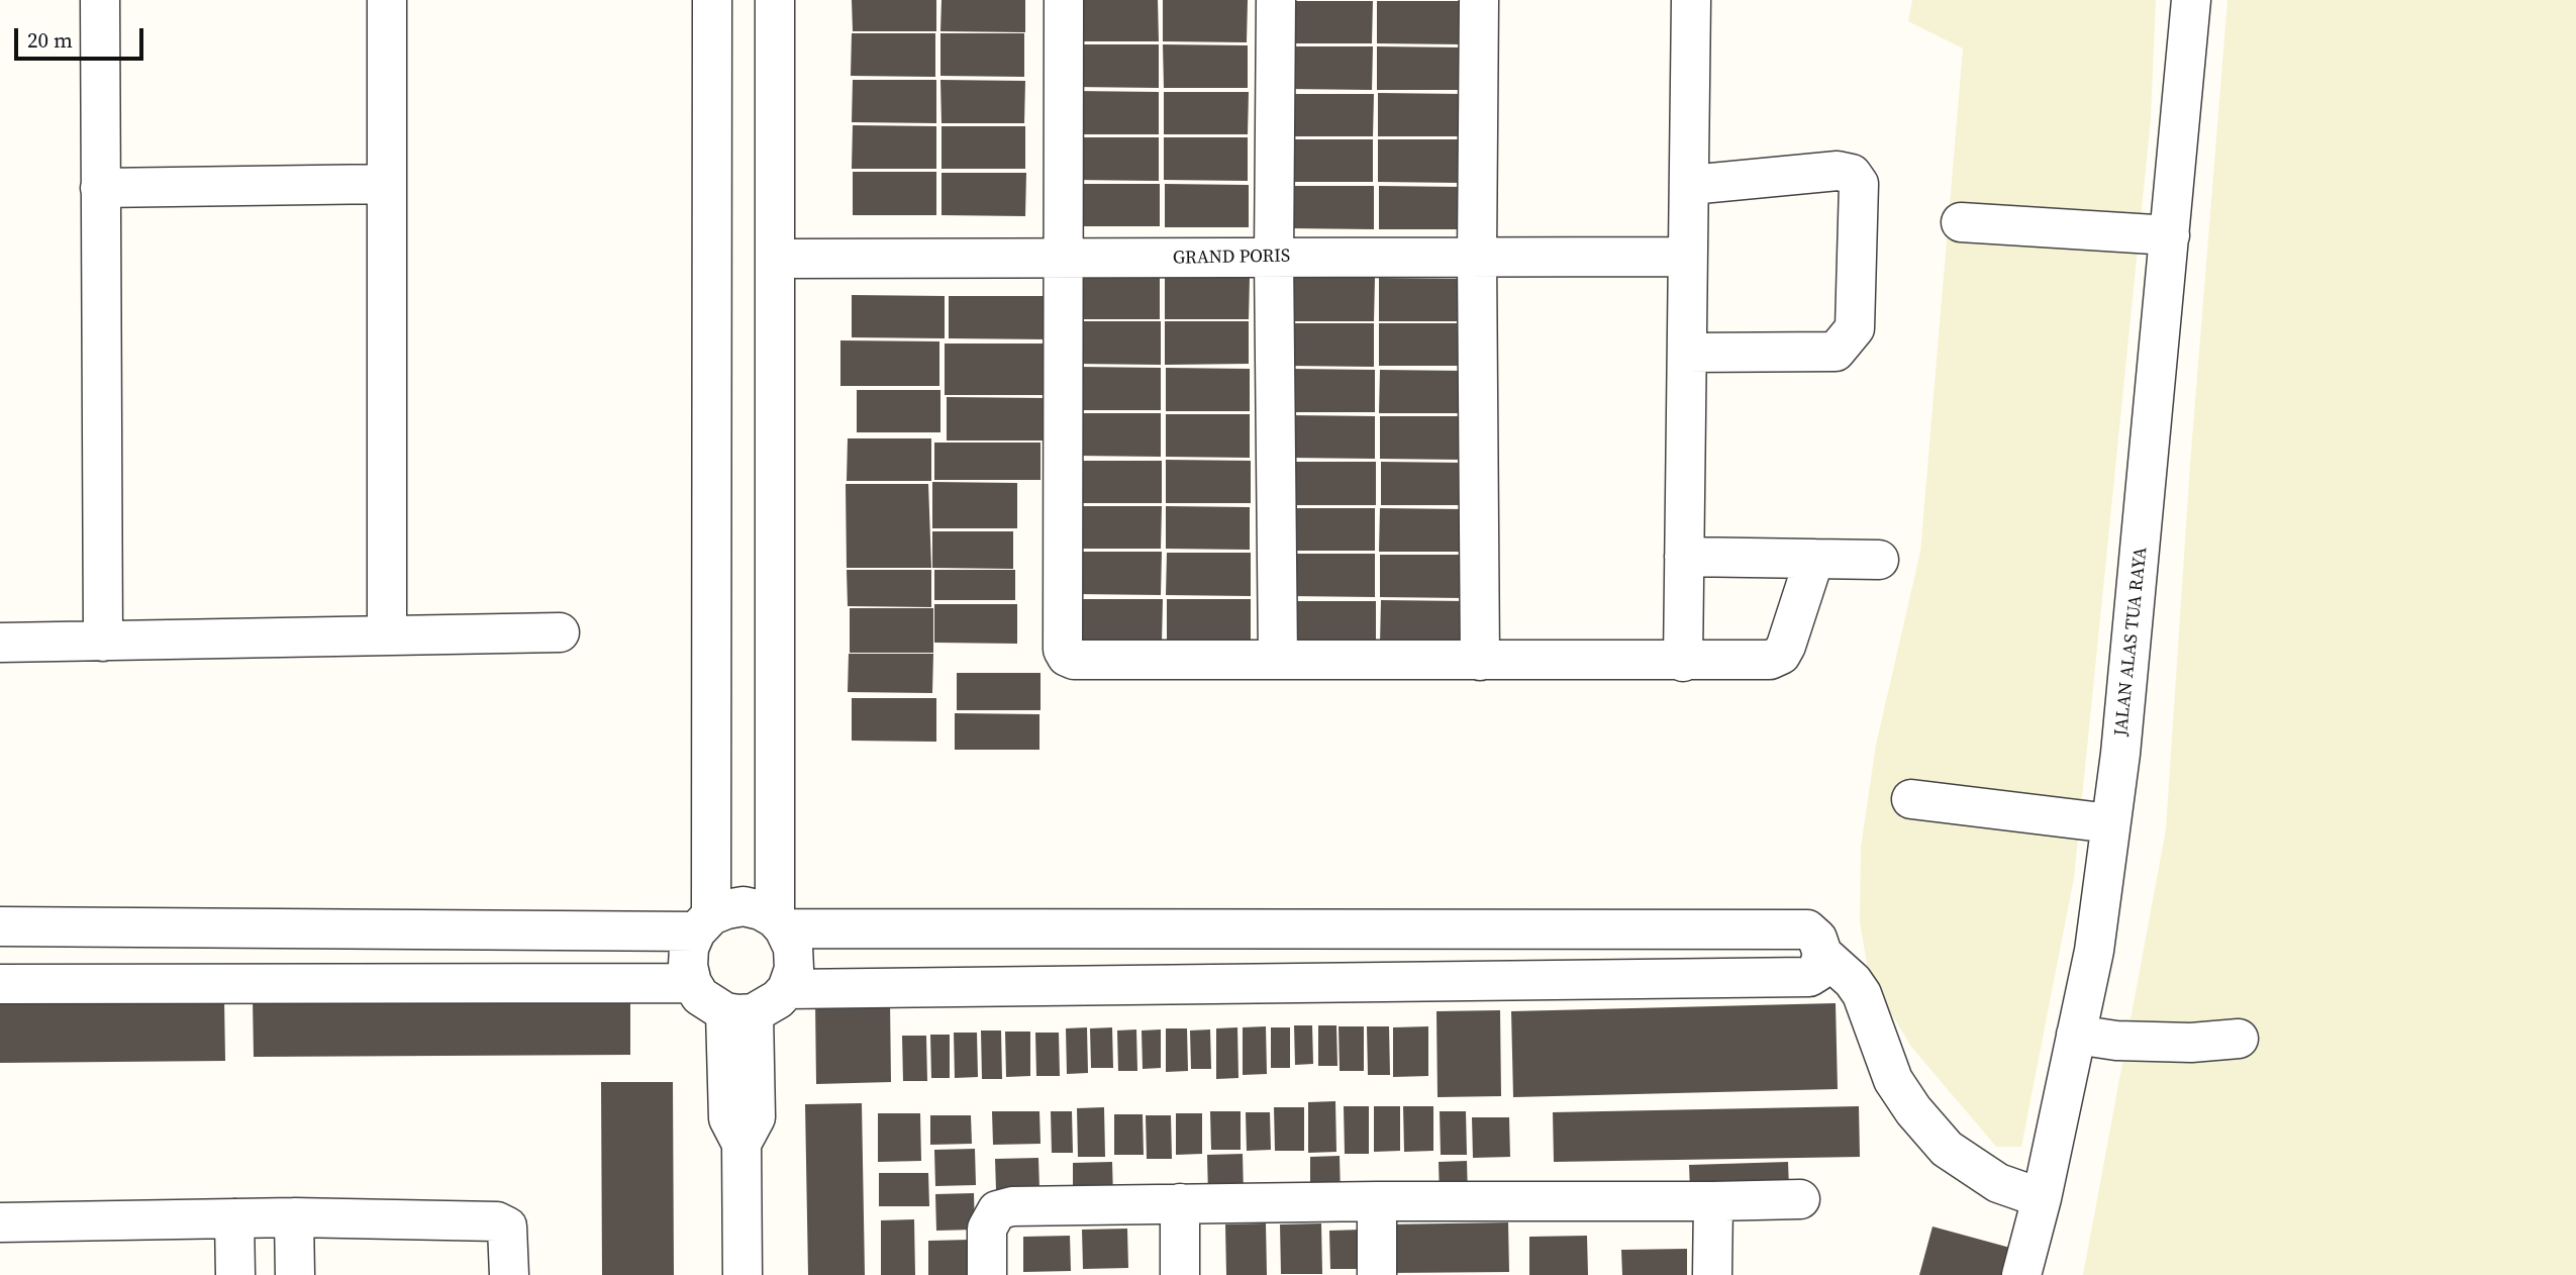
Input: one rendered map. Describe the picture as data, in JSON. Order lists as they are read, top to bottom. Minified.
{"streets":{"street":["GRAND PORIS","JALAN ALAS TUA RAYA"]},"scale_bar":"20 m"}
